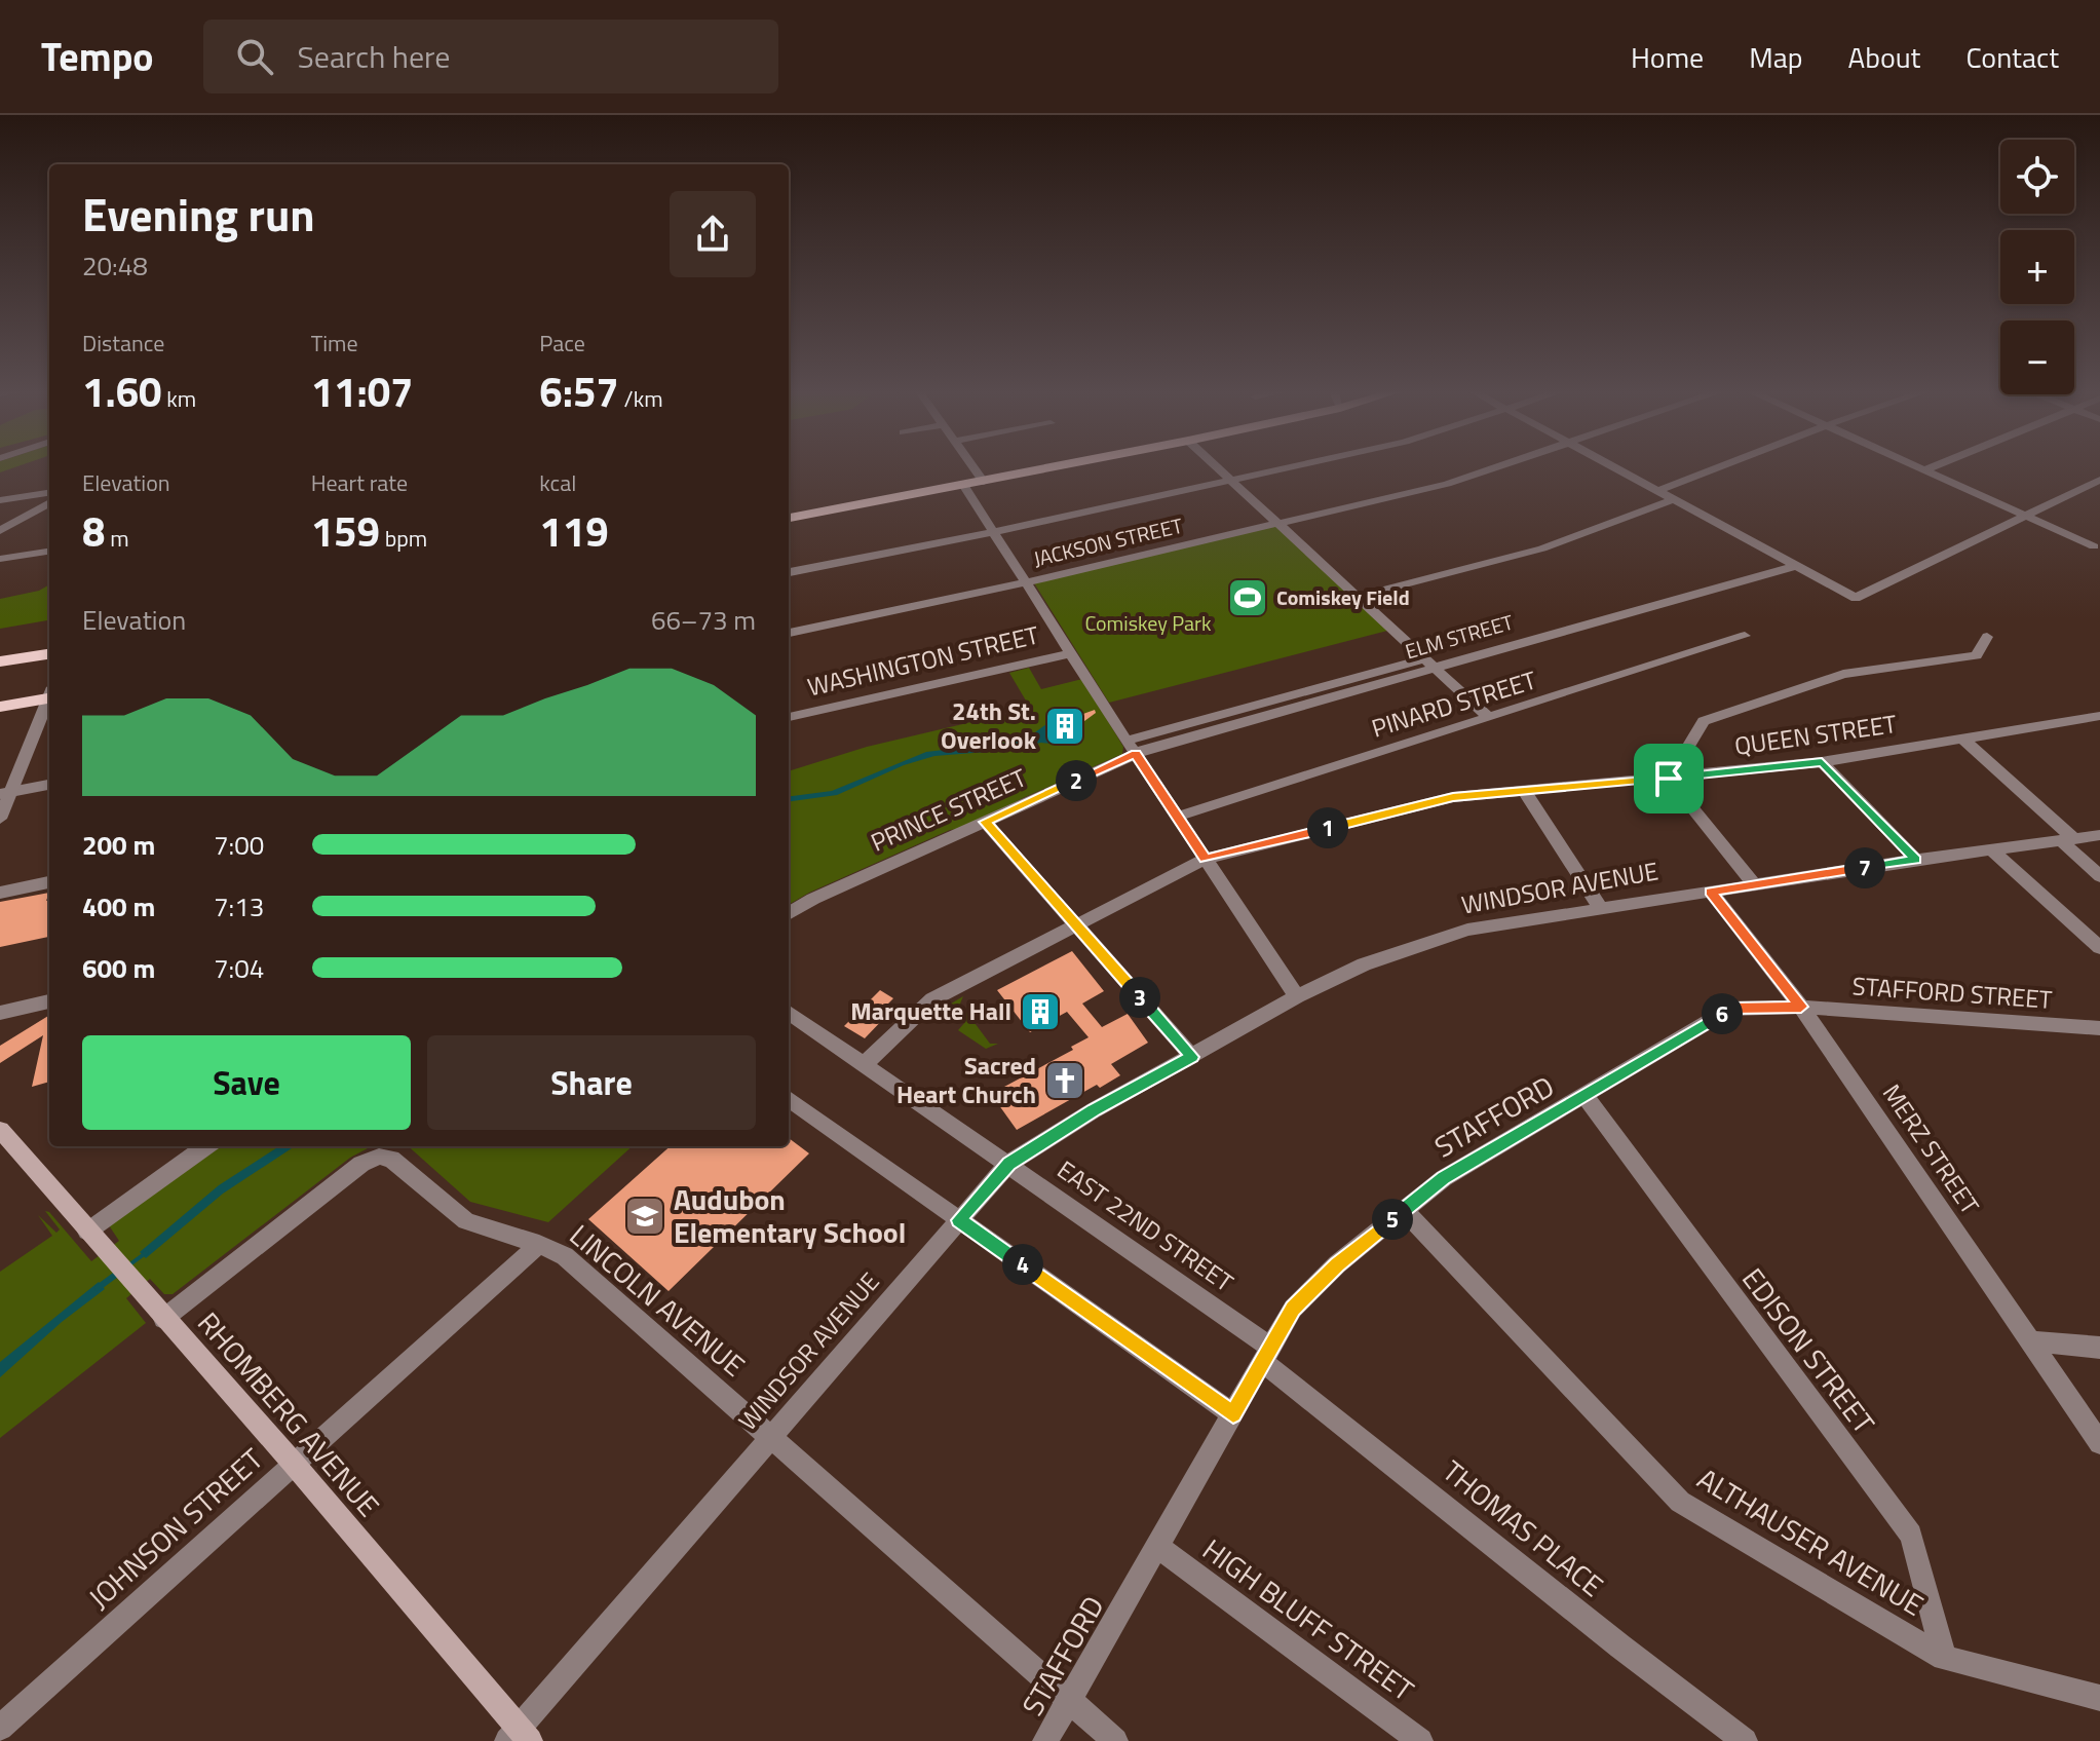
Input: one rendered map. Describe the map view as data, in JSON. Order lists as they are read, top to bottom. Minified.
{"streets":{"main road":["RHOMBERG AVENUE"],"street":["JACKSON STREET","ELM STREET","WASHINGTON STREET","PINARD STREET","QUEEN STREET","PRINCE STREET","WINDSOR AVENUE","STAFFORD STREET","STAFFORD","MERZ STREET","EAST 22ND STREET","LINCOLN AVENUE","EDISON STREET","JOHNSON STREET","THOMAS PLACE","ALTHAUSER AVENUE","HIGH BLUFF STREET"]},"crossings":[["ELM STREET","PRINCE STREET"],["QUEEN STREET","EAST 22ND STREET"],["WINDSOR AVENUE","MERZ STREET"],["WINDSOR AVENUE","EAST 22ND STREET"],["WINDSOR AVENUE","LINCOLN AVENUE"],["WINDSOR AVENUE","RHOMBERG AVENUE"],["STAFFORD STREET","STAFFORD"],["STAFFORD STREET","MERZ STREET"],["STAFFORD","MERZ STREET"],["STAFFORD","EAST 22ND STREET"],["STAFFORD","LINCOLN AVENUE"],["STAFFORD","EDISON STREET"],["STAFFORD","THOMAS PLACE"],["STAFFORD","ALTHAUSER AVENUE"],["STAFFORD","HIGH BLUFF STREET"],["EAST 22ND STREET","THOMAS PLACE"],["LINCOLN AVENUE","RHOMBERG AVENUE"],["LINCOLN AVENUE","JOHNSON STREET"],["EDISON STREET","ALTHAUSER AVENUE"],["RHOMBERG AVENUE","JOHNSON STREET"]],"parks":["Comiskey Park"],"places":{"sports":["Comiskey Field"],"building":["24th St. Overlook","Marquette Hall"],"church":["Sacred Heart Church"],"school or university":["Audubon Elementary School"]},"page":{"header":"Tempo","search":"Search here","nav":["Home","Map","About","Contact"],"map_buttons":["+","−"],"heading":["Evening run","20:48"],"stats":[["Distance","1.60 km"],["Time","11:07"],["Pace","6:57 /km"],["Elevation","8 m"],["Heart rate","159 bpm"],["kcal","119"]],"chart":["Elevation","66–73 m"],"pins":["2","1","7","3","6","5","4"],"list":[{"name":"200 m","note":"7:00"},{"name":"400 m","note":"7:13"},{"name":"600 m","note":"7:04"}],"buttons":["Save","Share"]}}
